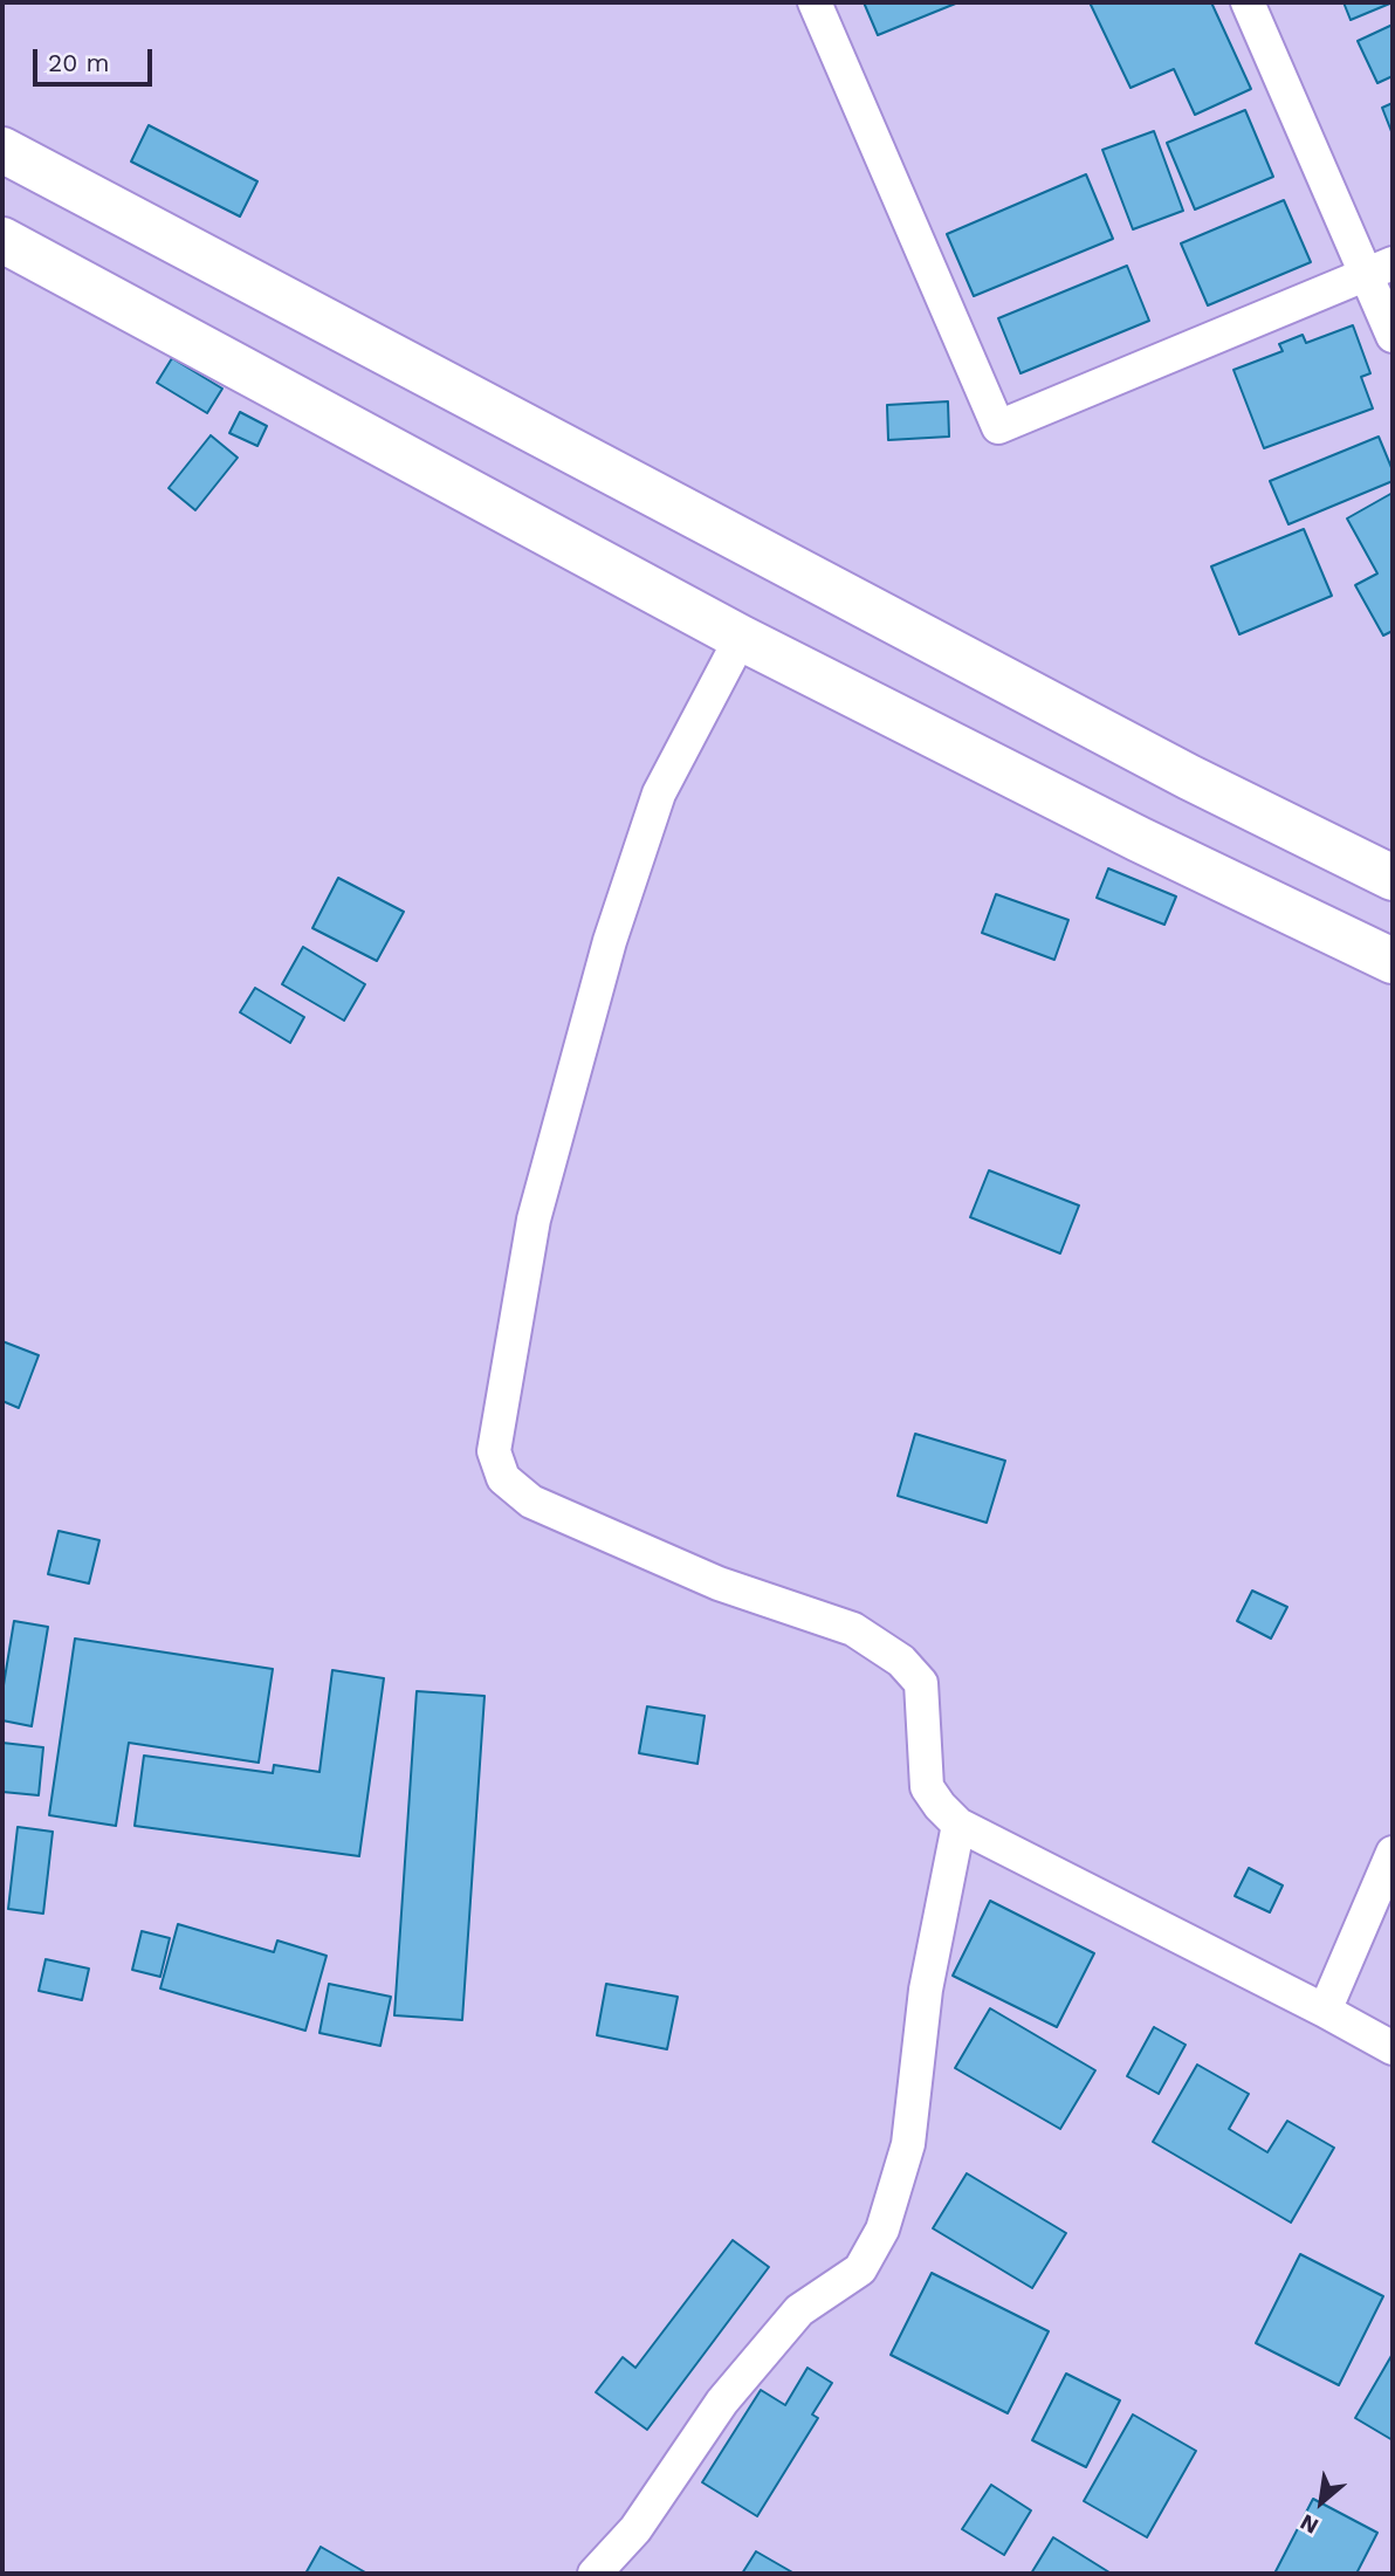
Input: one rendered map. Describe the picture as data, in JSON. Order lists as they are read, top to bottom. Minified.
{"scale_bar":"20 m","north":"bottom left"}
